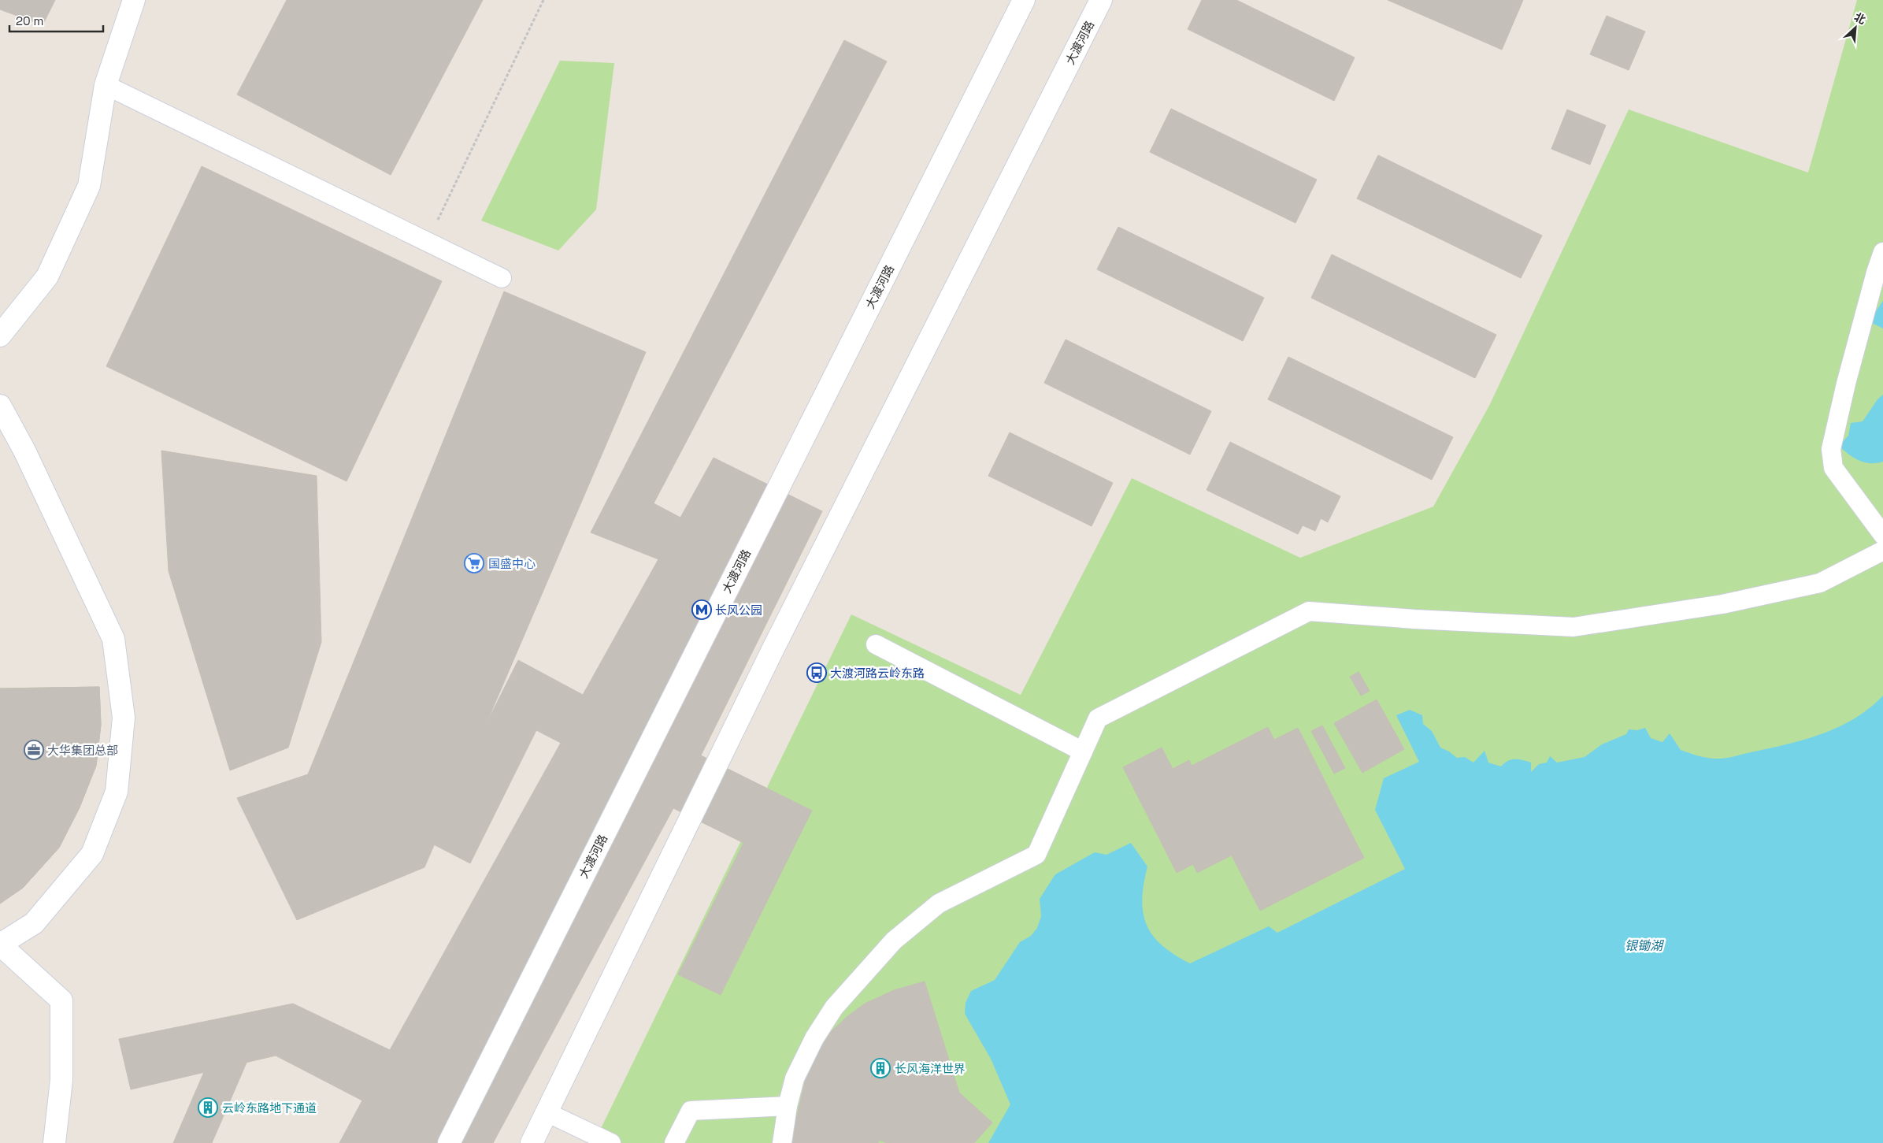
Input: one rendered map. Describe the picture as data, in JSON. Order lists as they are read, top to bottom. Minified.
{"streets":{"main road":["大渡河路"]},"water":["银锄湖"],"places":{"supermarket":["国盛中心"],"metro station":["长风公园"],"bus stop":["大渡河路云岭东路"],"office":["大华集团总部"],"building":["长风海洋世界","云岭东路地下通道"]},"scale_bar":"20 m","north":"top right"}
